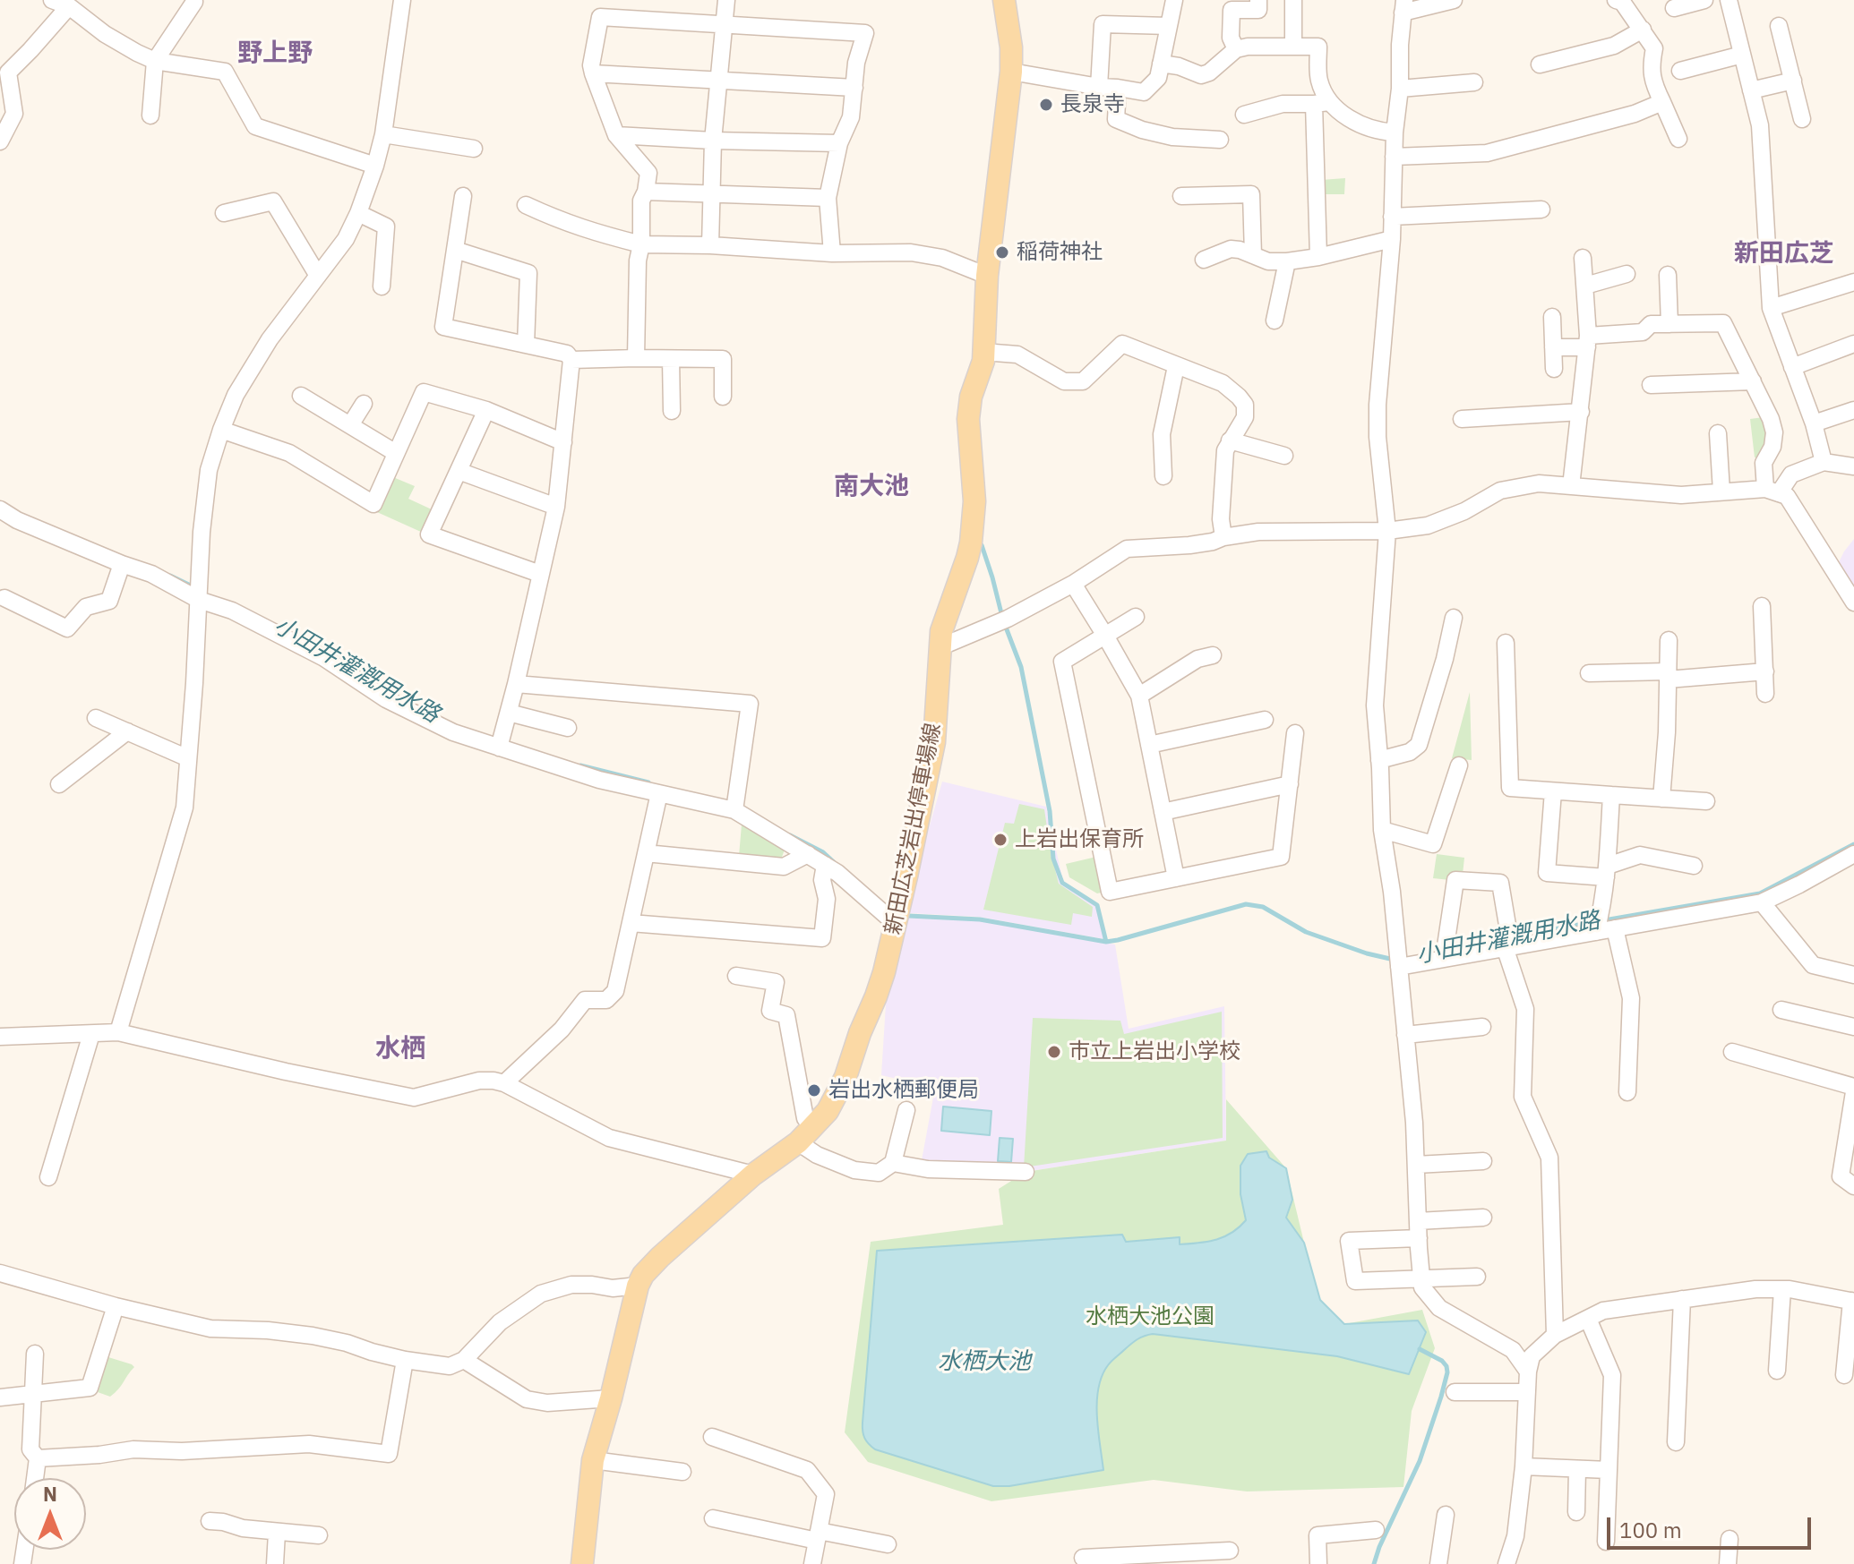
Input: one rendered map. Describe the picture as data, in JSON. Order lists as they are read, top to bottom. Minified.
{"streets":{"main road":["新田広芝岩出停車場線"]},"districts":["野上野","新田広芝","南大池","水栖"],"water":["小田井灌漑用水路","水栖大池"],"parks":["水栖大池公園"],"places":["長泉寺","稲荷神社","上岩出保育所","市立上岩出小学校","岩出水栖郵便局"],"scale_bar":"100 m","north":"top"}
